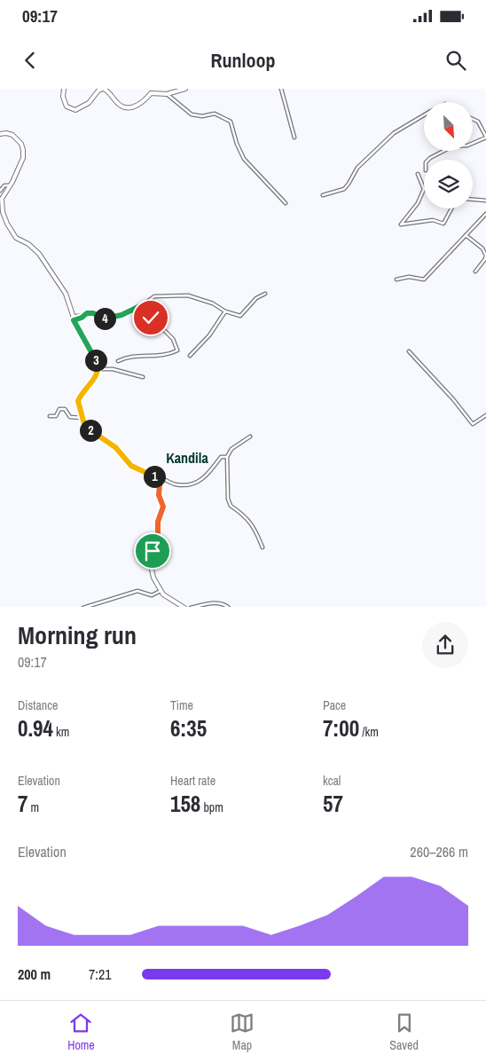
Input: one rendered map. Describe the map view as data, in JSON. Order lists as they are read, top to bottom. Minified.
{"districts":["Kandila"],"north":"bottom right","page":{"status":"09:17","header":"Runloop","pins":["4","3","2","1"],"heading":["Morning run","09:17"],"stats":[["Distance","0.94 km"],["Time","6:35"],["Pace","7:00 /km"],["Elevation","7 m"],["Heart rate","158 bpm"],["kcal","57"]],"chart":["Elevation","260–266 m"],"list":[{"name":"200 m","note":"7:21"}],"tabs":["Home","Map","Saved"]}}
